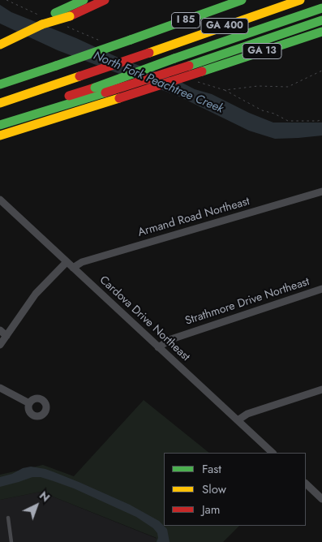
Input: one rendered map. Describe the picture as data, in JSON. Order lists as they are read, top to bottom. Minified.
{"streets":{"highway":["I 85","GA 400","GA 13"],"street":["Armand Road Northeast","Strathmore Drive Northeast","Cardova Drive Northeast"]},"crossings":[["Armand Road Northeast","Cardova Drive Northeast"],["Strathmore Drive Northeast","Cardova Drive Northeast"]],"water":["North Fork Peachtree Creek"],"legend":["Fast","Slow","Jam"],"north":"top right"}
